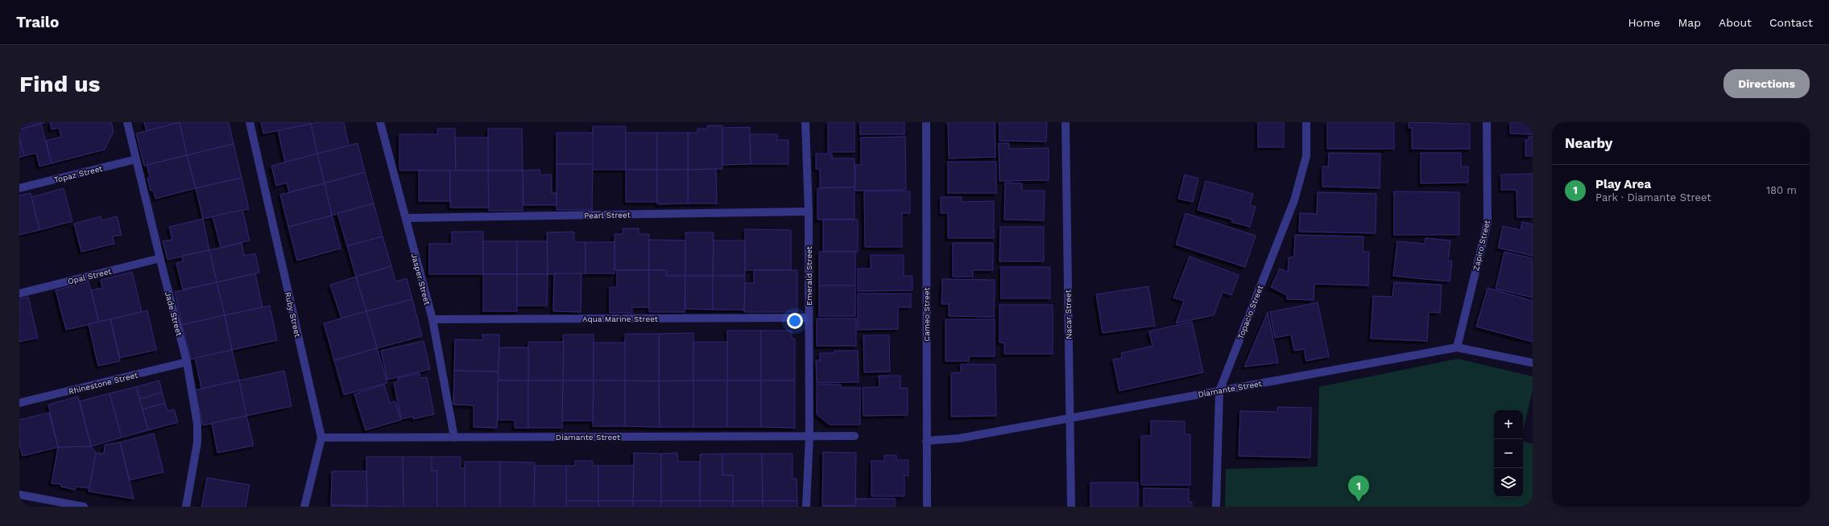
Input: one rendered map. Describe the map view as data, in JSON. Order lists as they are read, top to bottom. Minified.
{"streets":{"street":["Topaz Street","Pearl Street","Zapiro Street","Opal Street","Emerald Street","Jasper Street","Topacio Street","Jade Street","Ruby Street","Cameo Street","Nacar Street","Aqua Marine Street","Rhinestone Street","Diamante Street"]},"crossings":[["Topaz Street","Jade Street"],["Pearl Street","Emerald Street"],["Pearl Street","Jasper Street"],["Zapiro Street","Diamante Street"],["Opal Street","Jade Street"],["Emerald Street","Aqua Marine Street"],["Emerald Street","Diamante Street"],["Jasper Street","Aqua Marine Street"],["Jasper Street","Diamante Street"],["Topacio Street","Diamante Street"],["Jade Street","Rhinestone Street"],["Ruby Street","Diamante Street"],["Cameo Street","Diamante Street"],["Nacar Street","Diamante Street"]],"page":{"header":"Trailo","nav":["Home","Map","About","Contact"],"buttons":"Directions","title":"Find us","heading":"Nearby","list":[{"mark":"1","name":"Play Area","note":"Park · Diamante Street","value":"180 m"}],"map_buttons":["+","−"],"pins":"1"}}
